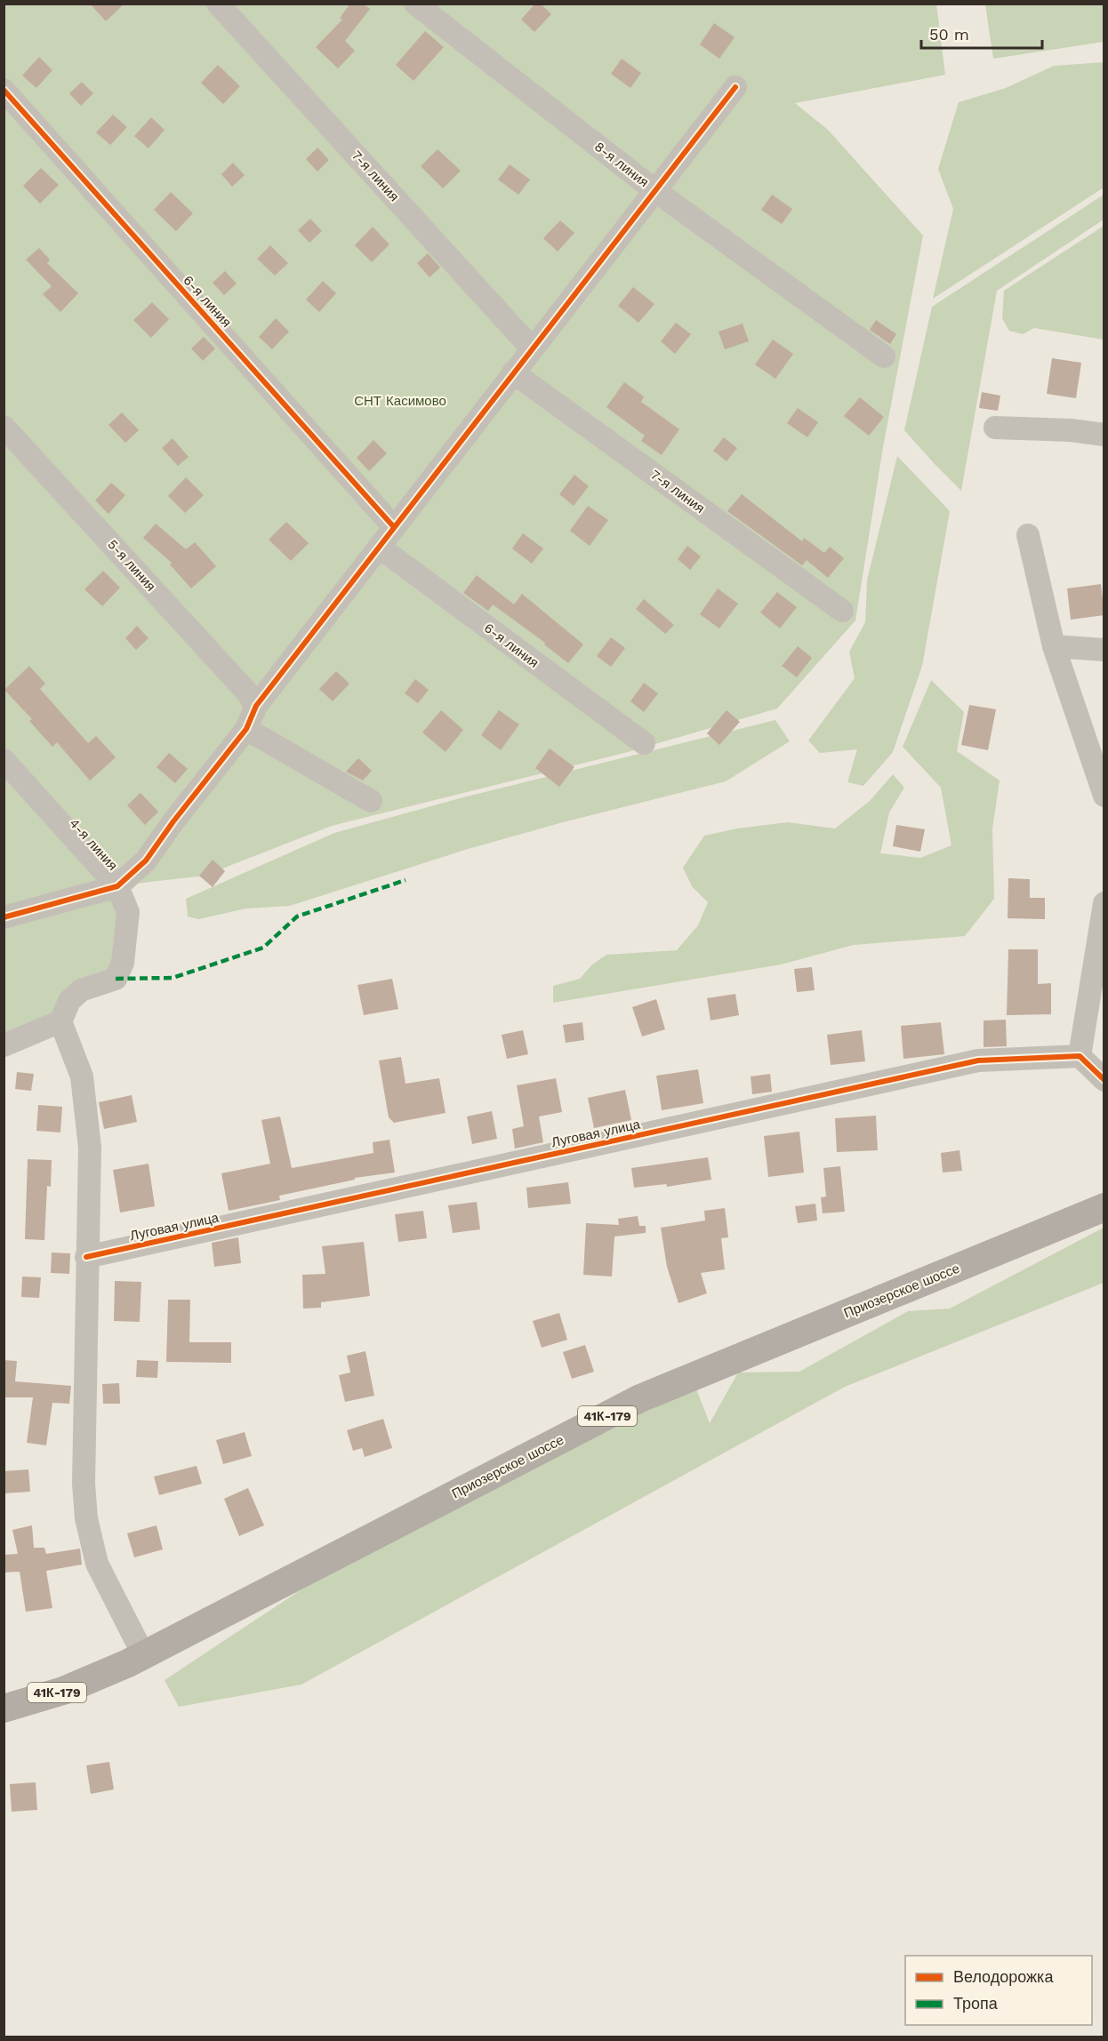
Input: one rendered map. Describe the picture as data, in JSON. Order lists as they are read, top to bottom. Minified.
{"streets":{"main road":["Приозерское шоссе","41К-179"],"street":["8-я линия","7-я линия","6-я линия","5-я линия","4-я линия","Луговая улица"]},"parks":["СНТ Касимово"],"legend":["Велодорожка","Тропа"],"scale_bar":"50 m"}
